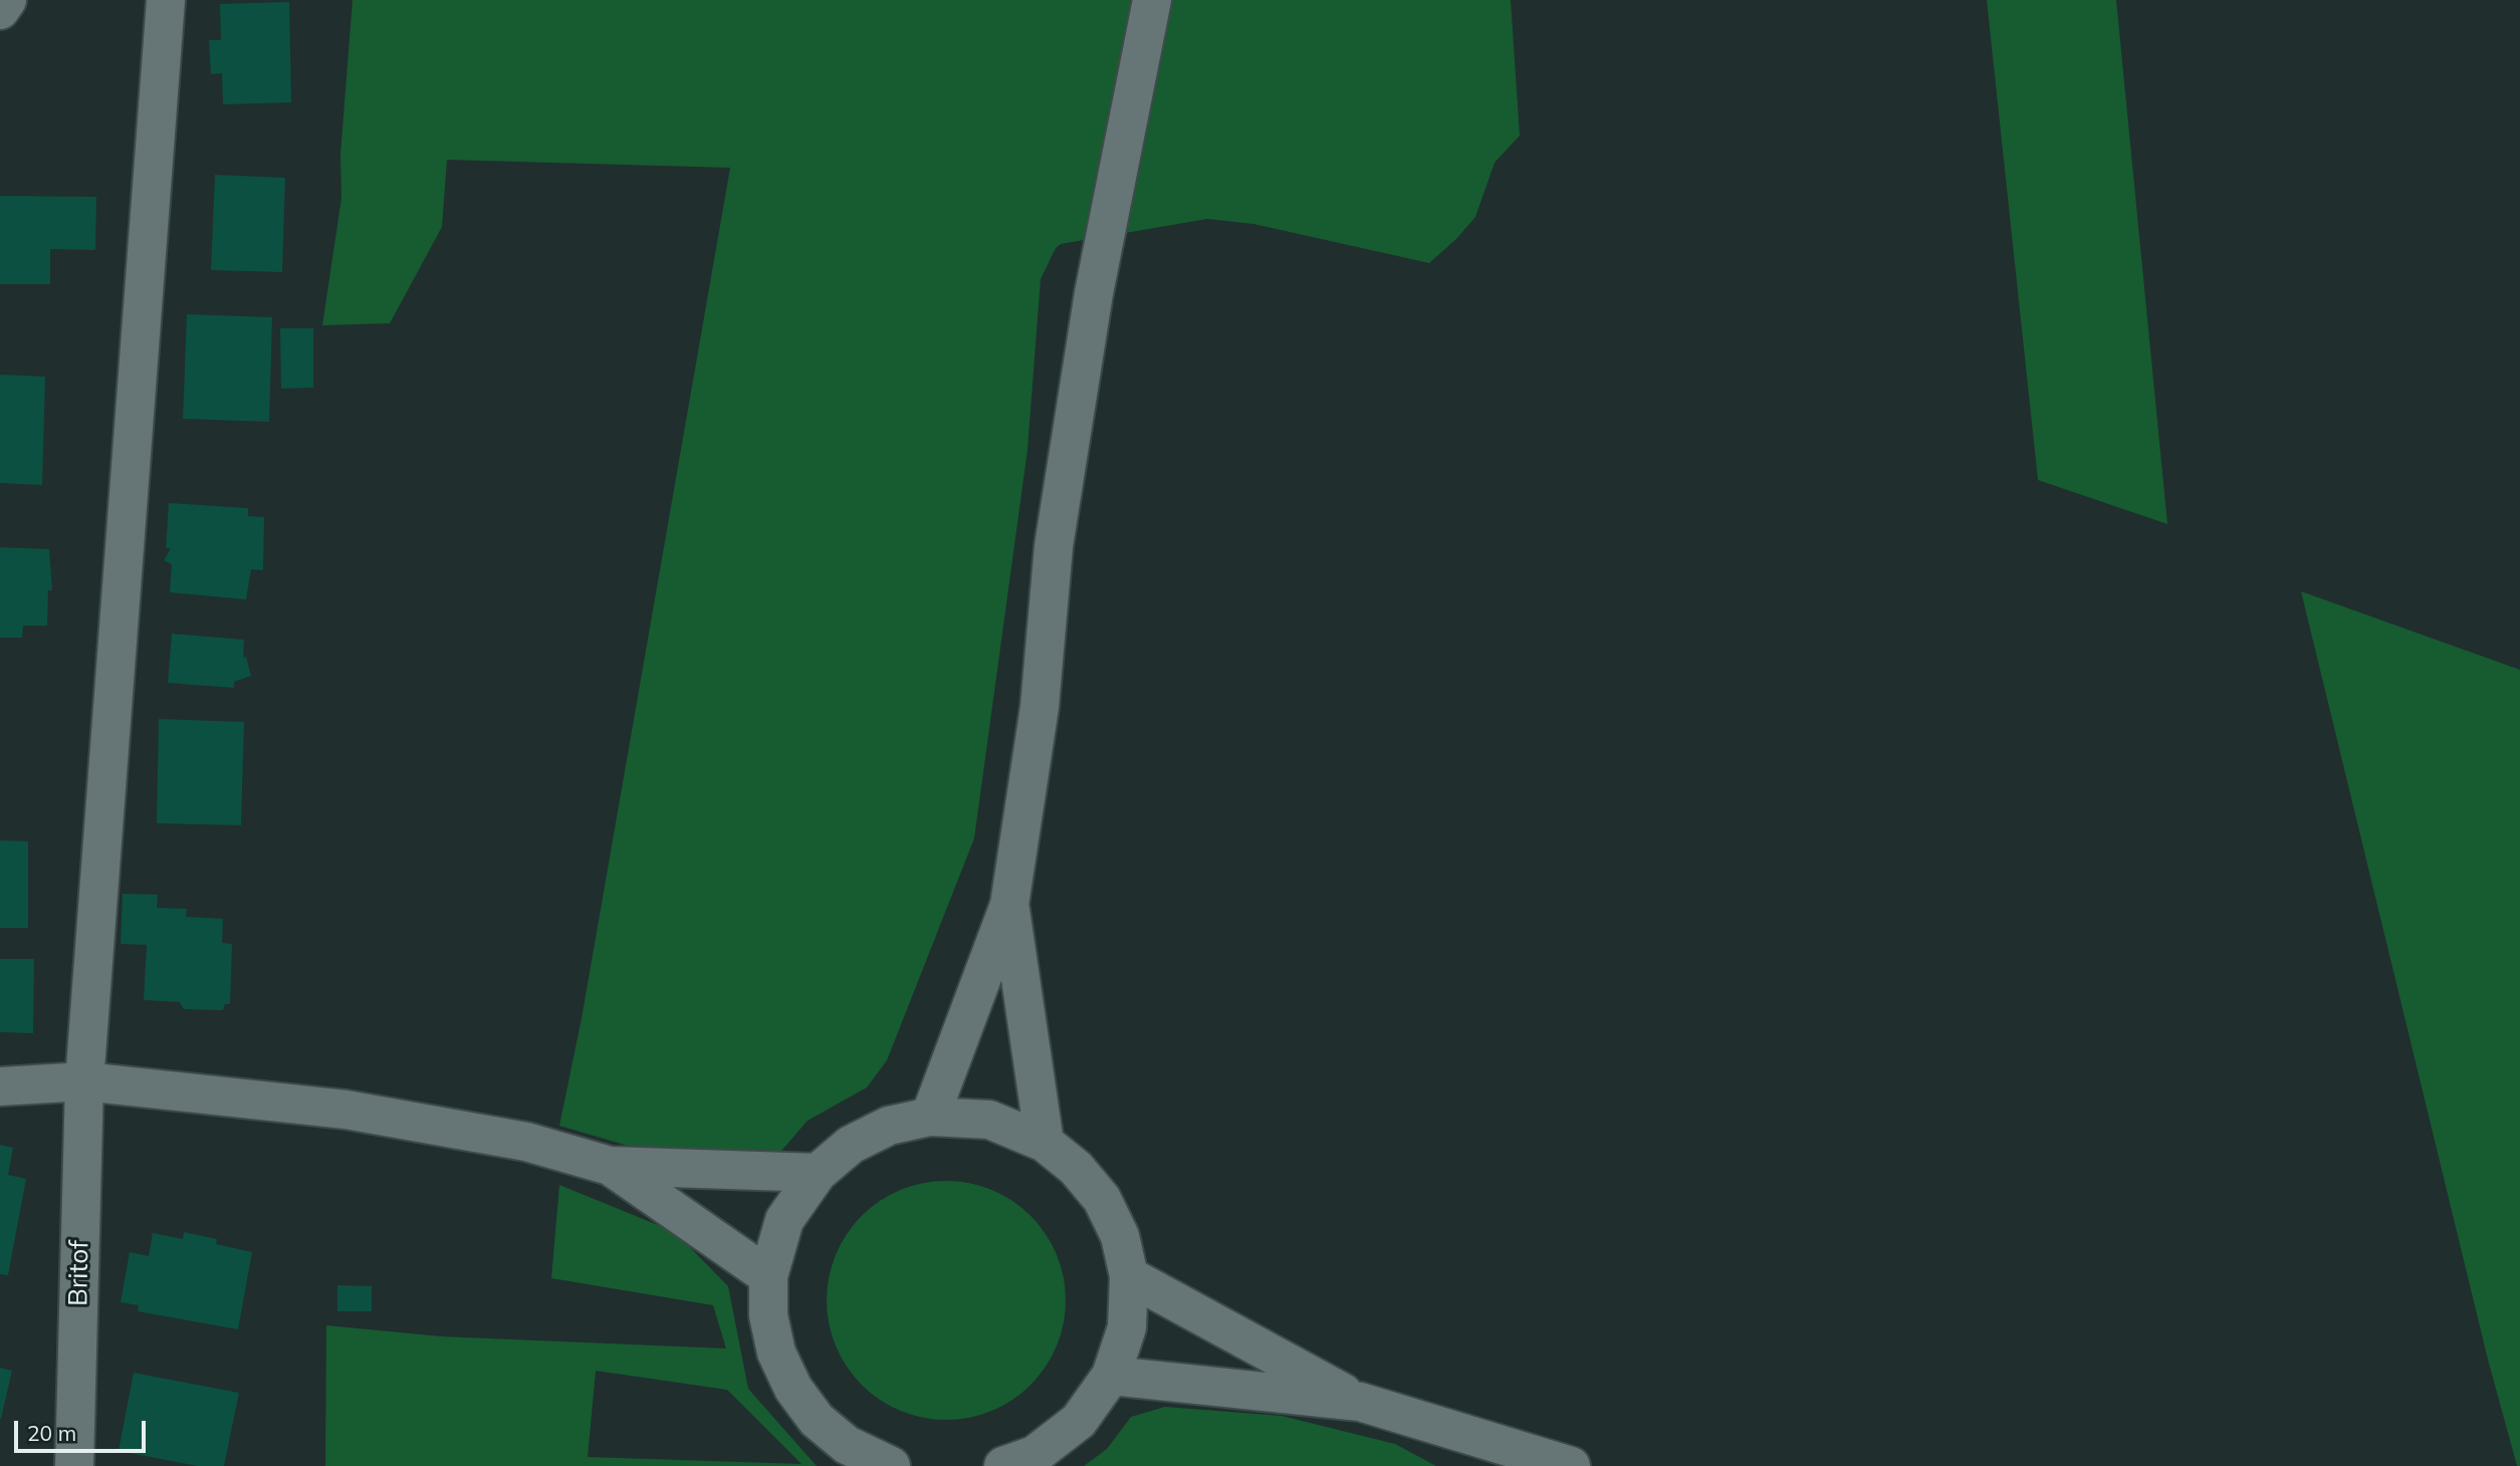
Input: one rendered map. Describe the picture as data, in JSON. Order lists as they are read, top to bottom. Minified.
{"streets":{"main road":["Britof"]},"scale_bar":"20 m"}
